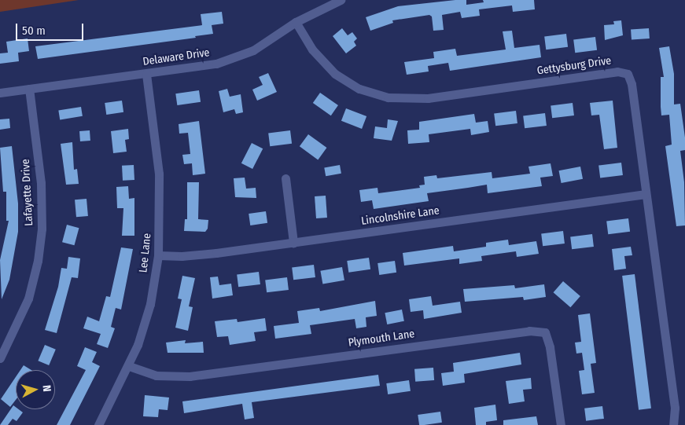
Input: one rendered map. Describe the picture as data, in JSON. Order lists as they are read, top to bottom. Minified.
{"streets":{"street":["Delaware Drive","Gettysburg Drive","Lafayette Drive","Lincolnshire Lane","Lee Lane","Plymouth Lane"]},"crossings":[["Delaware Drive","Gettysburg Drive"],["Delaware Drive","Lafayette Drive"],["Delaware Drive","Lee Lane"],["Gettysburg Drive","Lincolnshire Lane"],["Lincolnshire Lane","Lee Lane"],["Lee Lane","Plymouth Lane"]],"scale_bar":"50 m","north":"right"}
